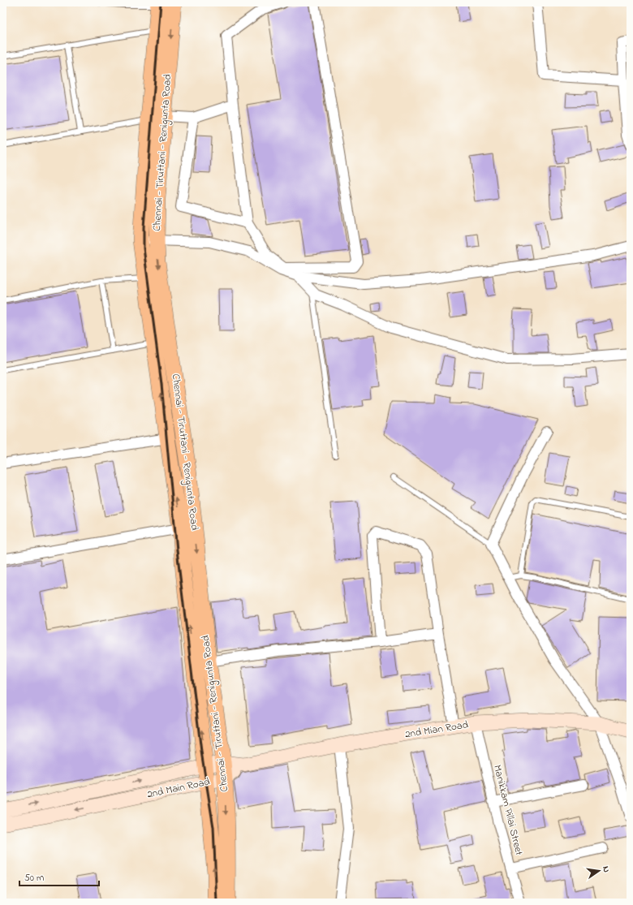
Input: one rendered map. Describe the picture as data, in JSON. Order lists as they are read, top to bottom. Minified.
{"streets":{"main road":["Chennai - Tiruttani - Renigunta Road","2nd Mian Road","2nd Main Road"],"street":["Manikkam Pillai Street"]},"crossings":[["Chennai - Tiruttani - Renigunta Road","2nd Main Road"],["2nd Mian Road","2nd Main Road"],["2nd Mian Road","Manikkam Pillai Street"]],"scale_bar":"50 m","north":"right"}
